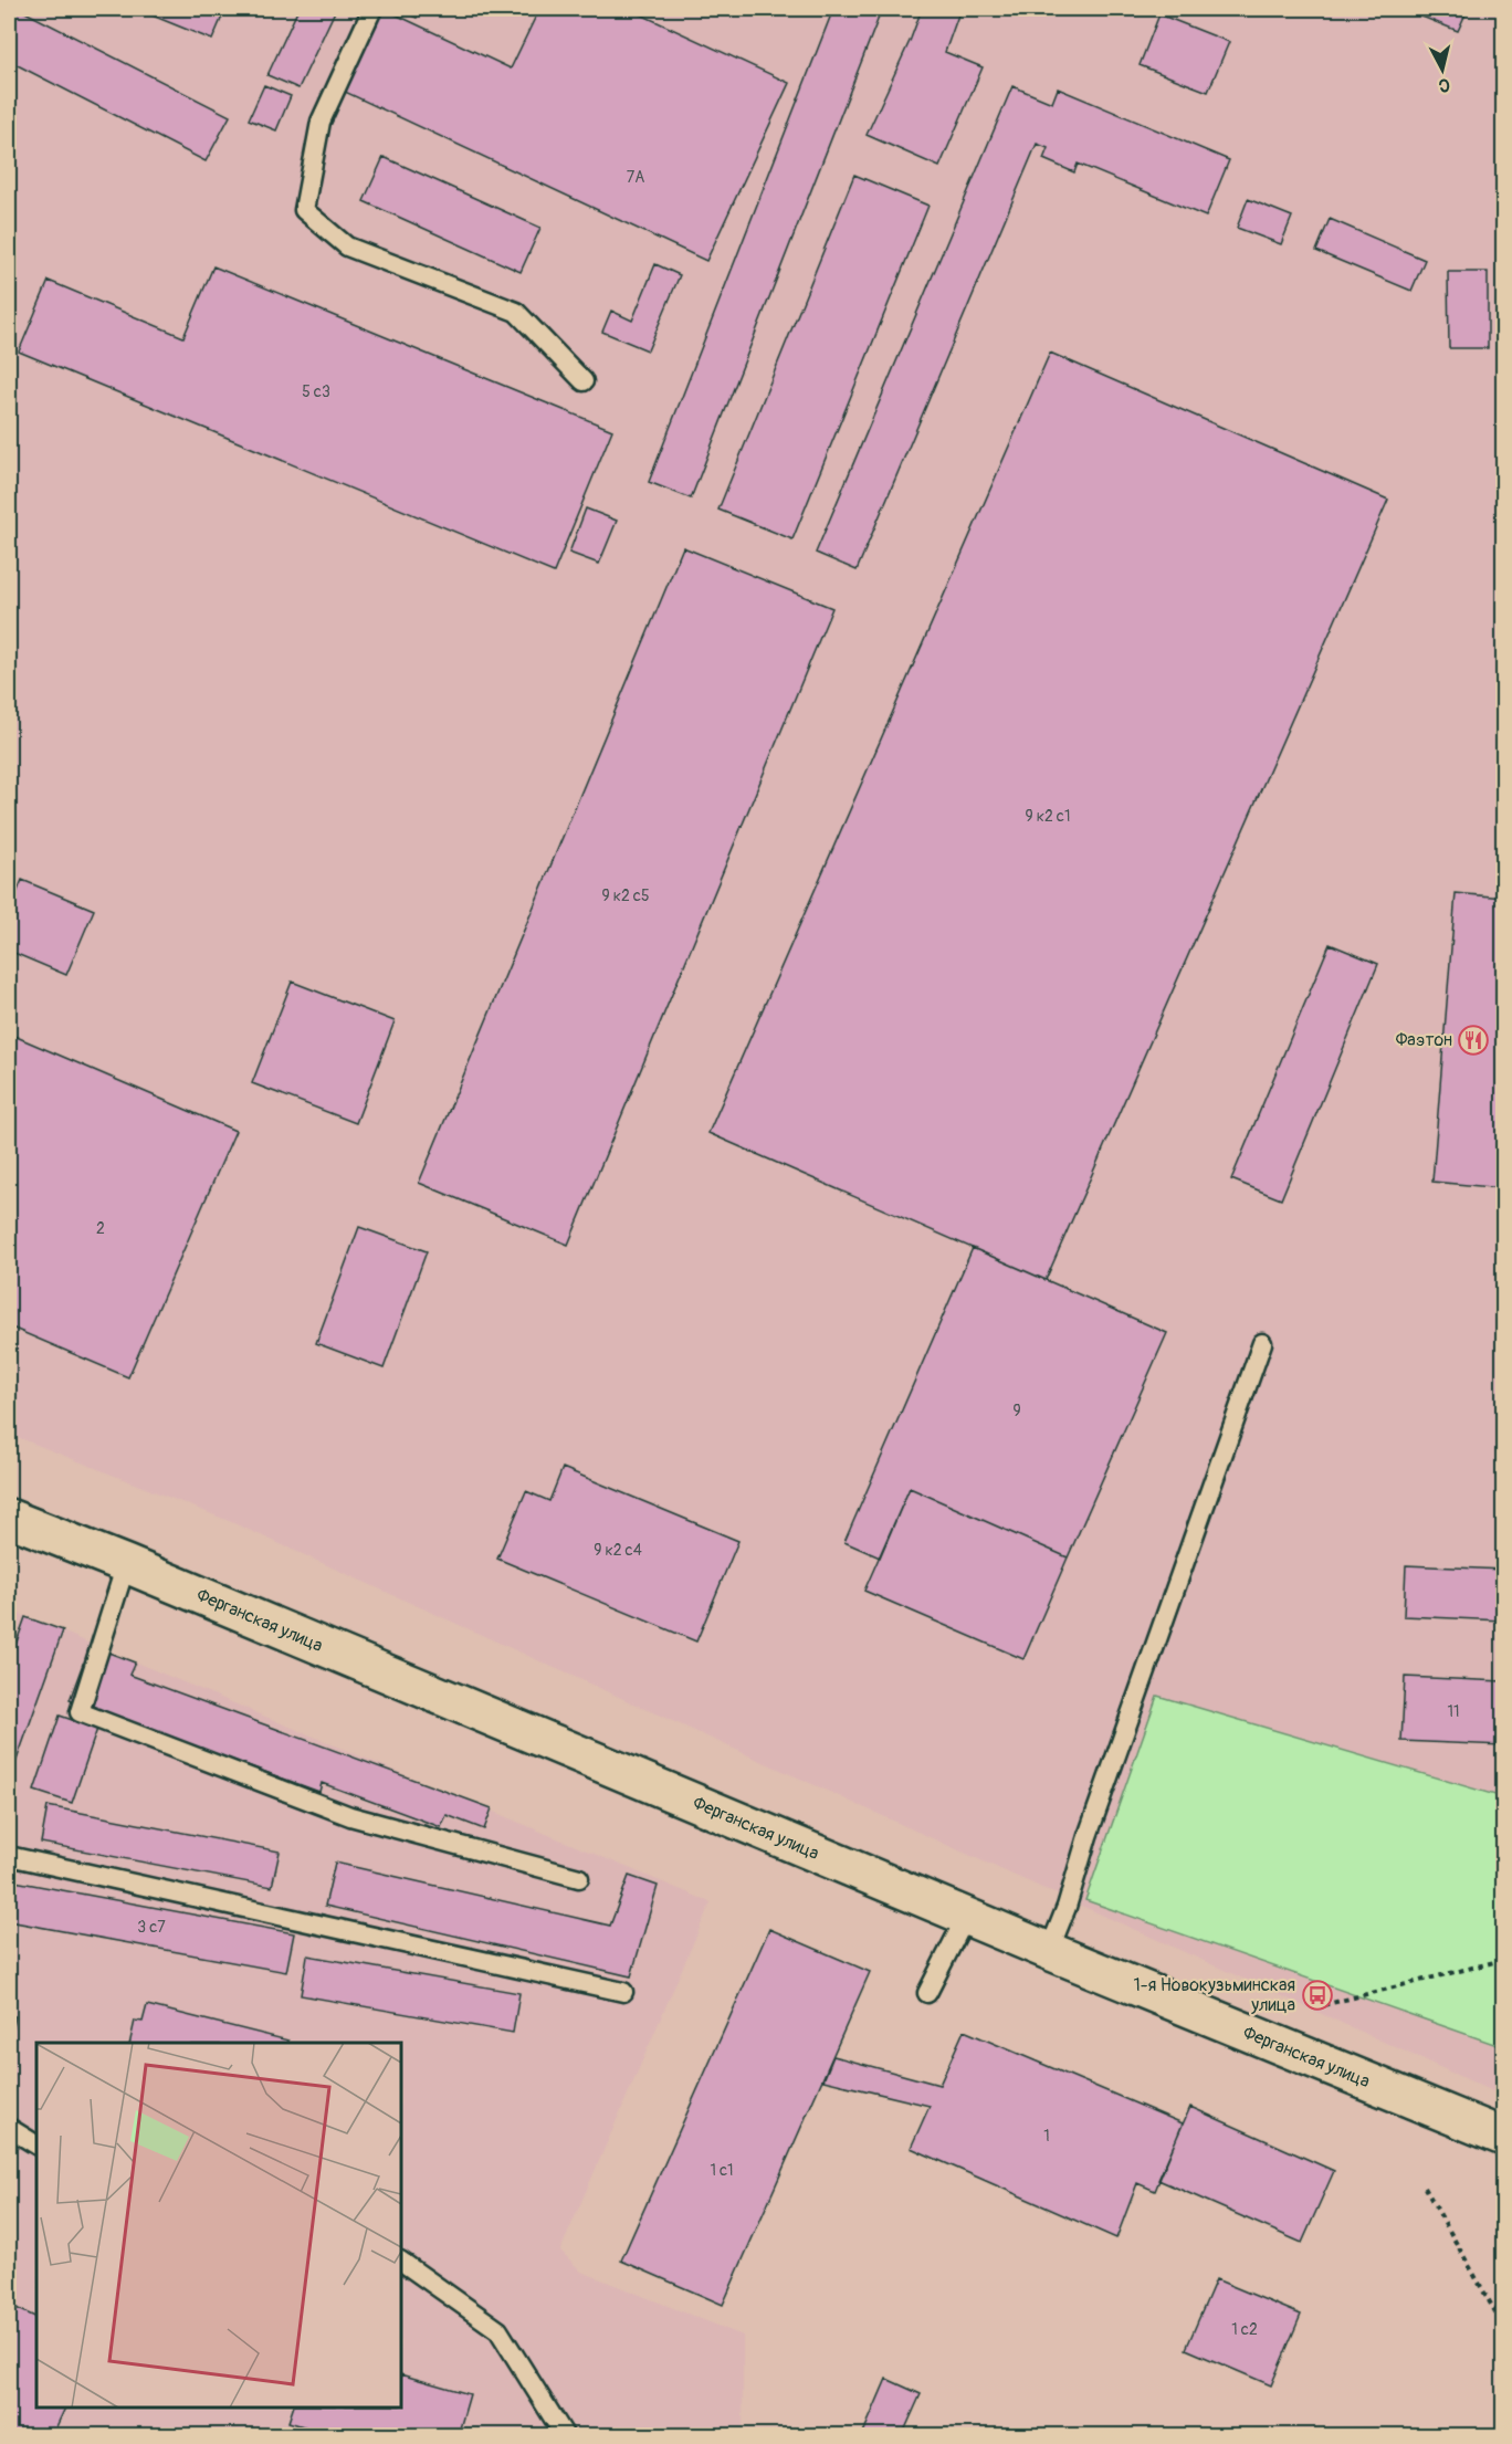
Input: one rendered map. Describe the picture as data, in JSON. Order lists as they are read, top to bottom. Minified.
{"streets":{"street":["Ферганская улица"]},"places":{"restaurant":["Фаэтон"],"bus stop":["1-я Новокузьминская улица"]},"house_numbers":["7А","5 с3","9 к2 с1","9 к2 с5","2","9","9 к2 с4","11","3 с7","1","1 с1","1 с2"],"north":"bottom"}
